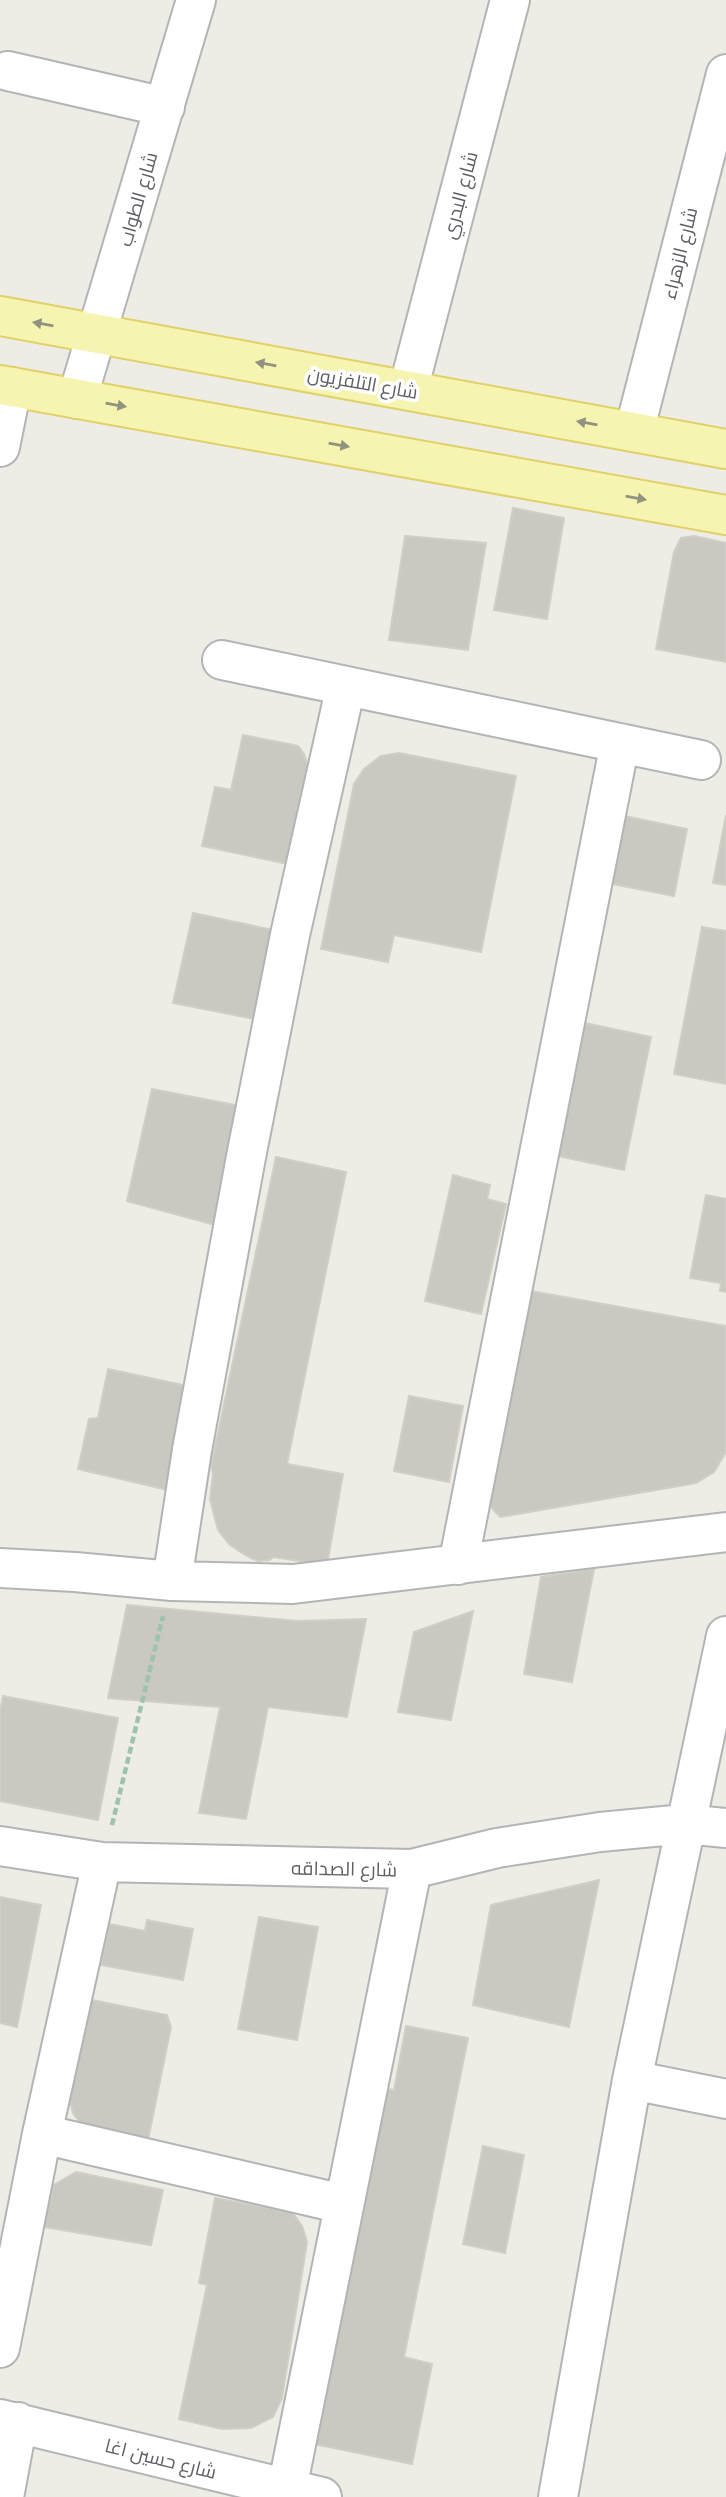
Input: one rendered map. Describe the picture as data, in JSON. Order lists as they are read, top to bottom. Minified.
{"streets":{"main road":["شارع التلفزيون"],"street":["شارع البدري","شارع الطواب","شارع الزهراء","شارع الصداقه","شارع حسين اغا"]},"crossings":[["شارع البدري","شارع التلفزيون"],["شارع الطواب","شارع التلفزيون"],["شارع الزهراء","شارع التلفزيون"]]}
